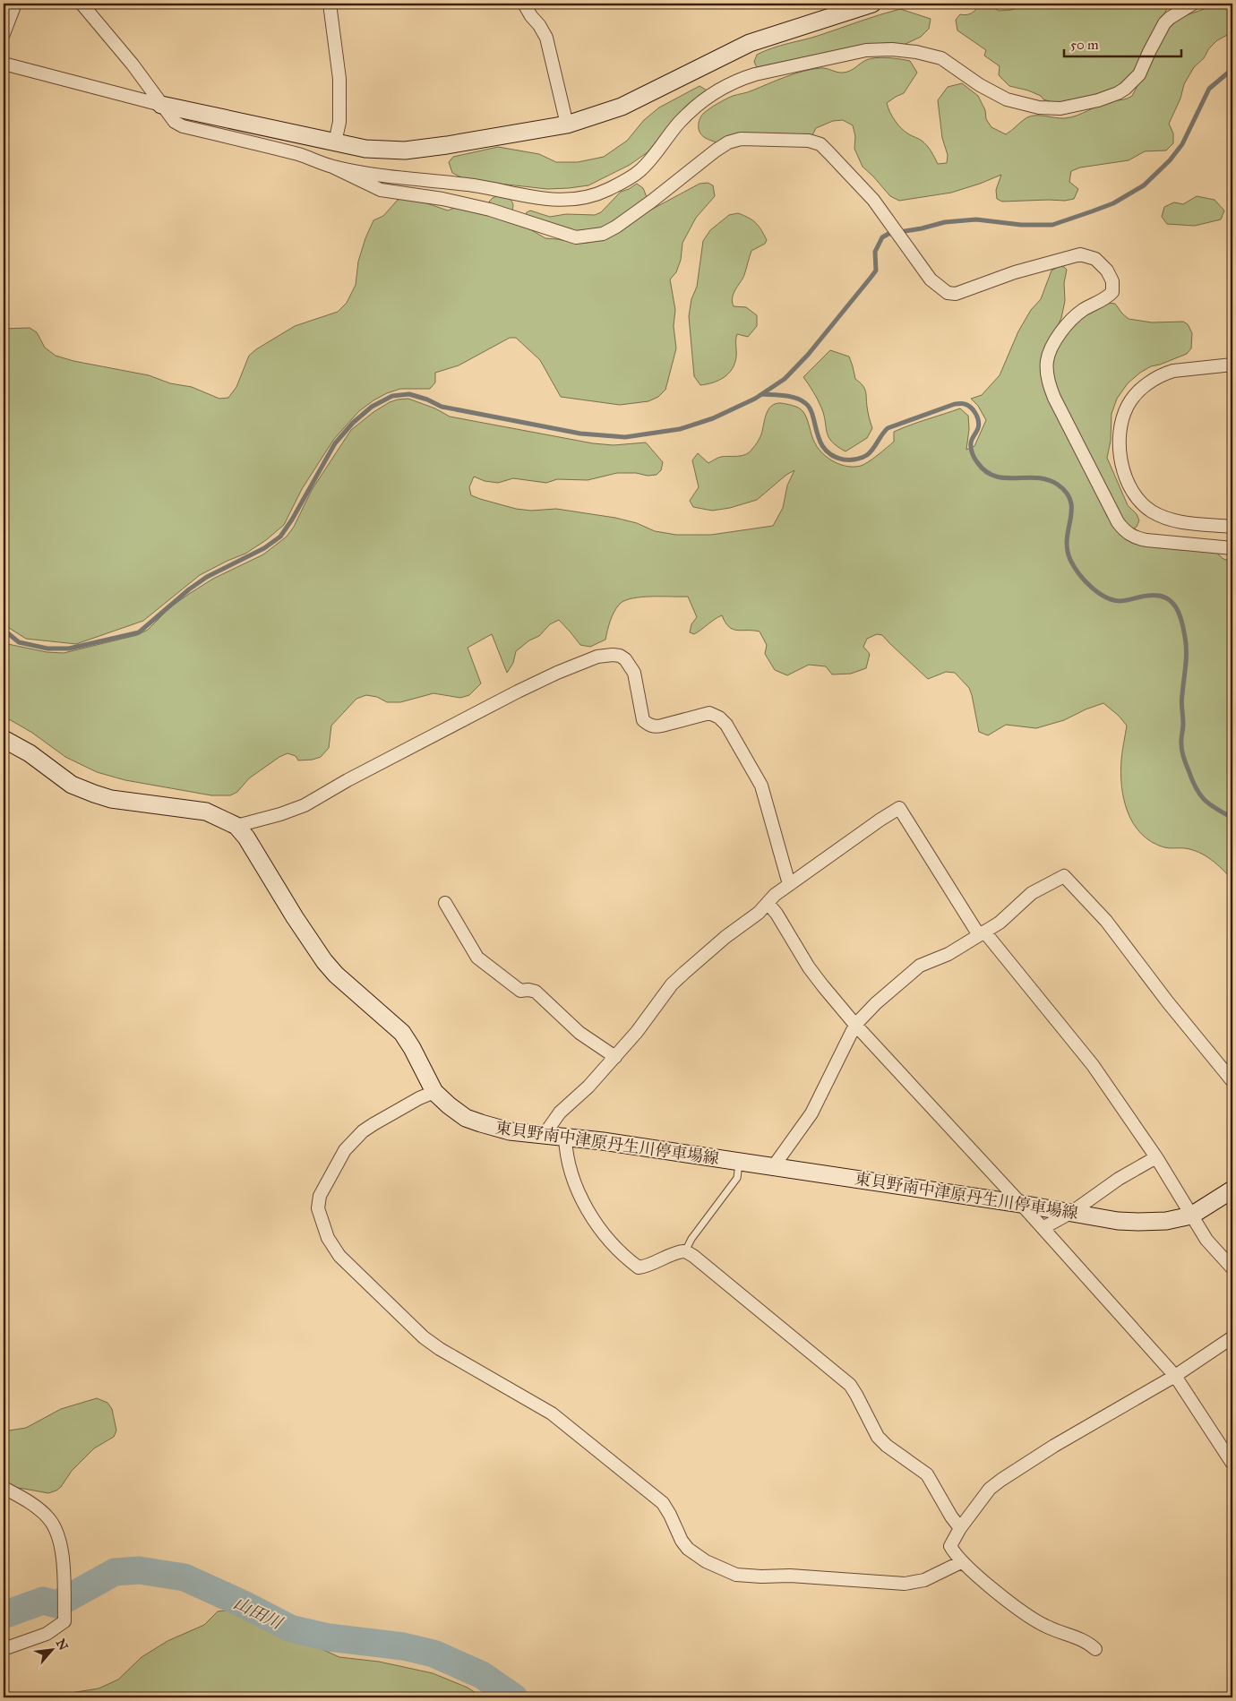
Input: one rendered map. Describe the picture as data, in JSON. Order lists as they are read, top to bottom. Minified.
{"streets":{"main road":["東貝野南中津原丹生川停車場線"]},"water":["山田川"],"scale_bar":"50 m","north":"top right"}
